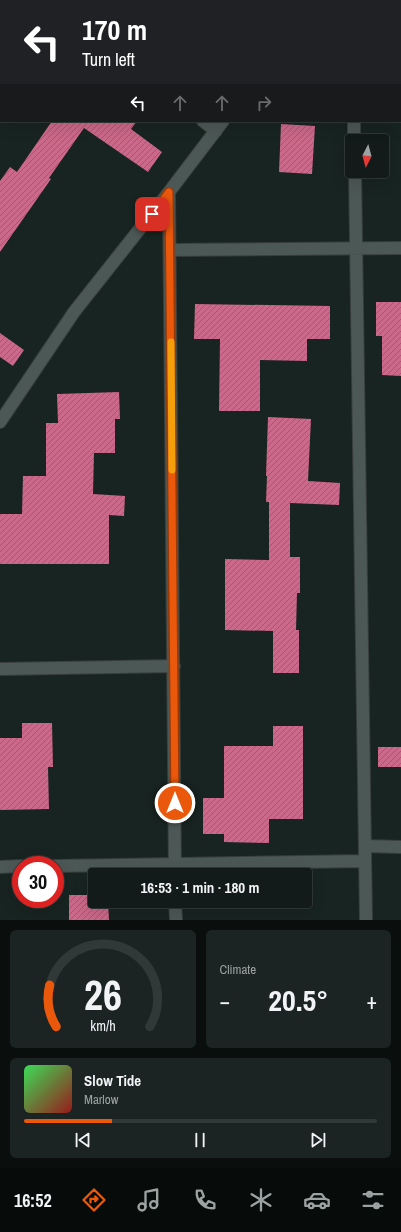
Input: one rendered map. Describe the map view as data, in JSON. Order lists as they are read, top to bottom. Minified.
{"north":"bottom","page":{"turn":["170 m","Turn left"],"limit":"30","trip":"16:53 · 1 min · 180 m","tile":"Climate","heat":["−","20.5°","+"],"song":["Slow Tide","Marlow"],"tabs":"16:52","gauge":["26","km/h"]}}
